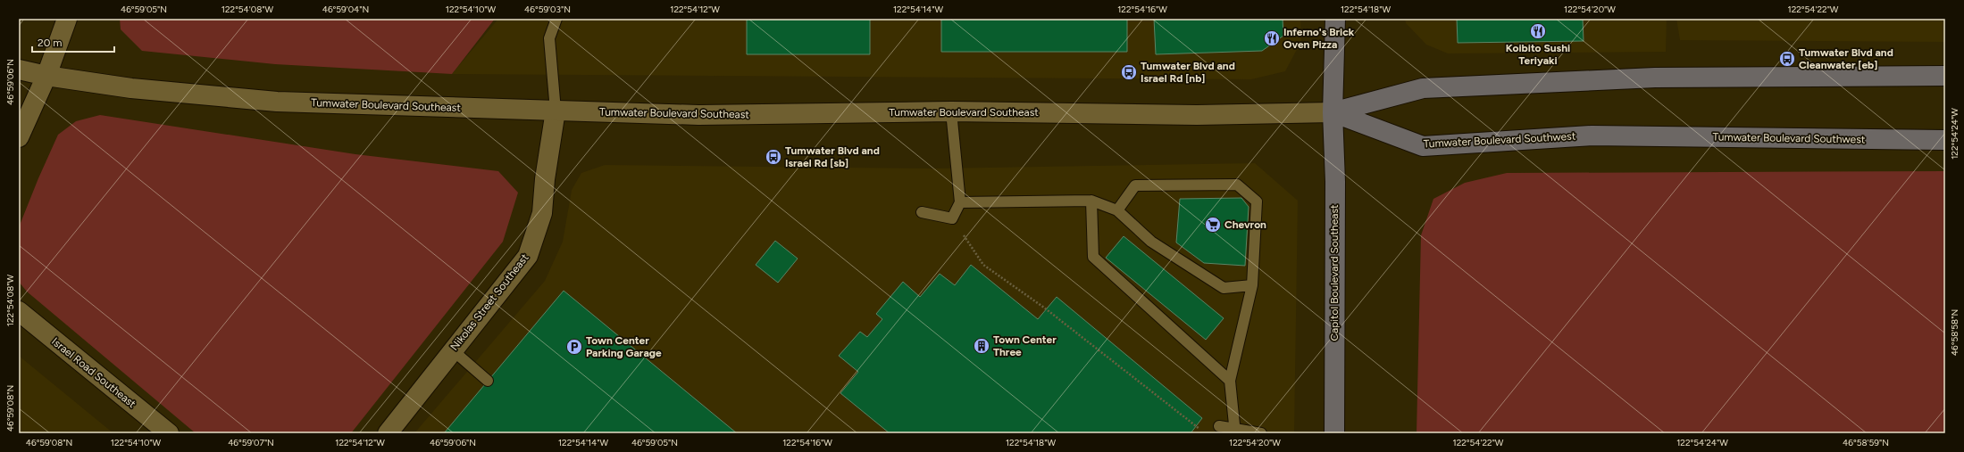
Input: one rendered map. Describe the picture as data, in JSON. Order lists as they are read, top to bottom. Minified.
{"streets":{"main road":["Tumwater Boulevard Southwest","Capitol Boulevard Southeast"],"street":["Tumwater Boulevard Southeast","Nikolas Street Southeast","Israel Road Southeast"]},"crossings":[["Tumwater Boulevard Southeast","Tumwater Boulevard Southwest"],["Tumwater Boulevard Southeast","Capitol Boulevard Southeast"],["Tumwater Boulevard Southeast","Nikolas Street Southeast"],["Tumwater Boulevard Southwest","Capitol Boulevard Southeast"]],"places":{"restaurant":["Koibito Sushi Teriyaki","Inferno's Brick Oven Pizza"],"bus stop":["Tumwater Blvd and Cleanwater [eb]","Tumwater Blvd and Israel Rd [nb]","Tumwater Blvd and Israel Rd [sb]"],"supermarket":["Chevron"],"building":["Town Center Three"],"parking":["Town Center Parking Garage"]},"scale_bar":"20 m","coordinates":["46°59'05\"N","122°54'08\"W","46°59'04\"N","122°54'10\"W","46°59'03\"N","122°54'12\"W","122°54'14\"W","122°54'16\"W","122°54'18\"W","122°54'20\"W","122°54'22\"W","46°59'06\"N","122°54'24\"W","46°58'58\"N","46°59'08\"N","46°59'07\"N","46°58'59\"N"]}
